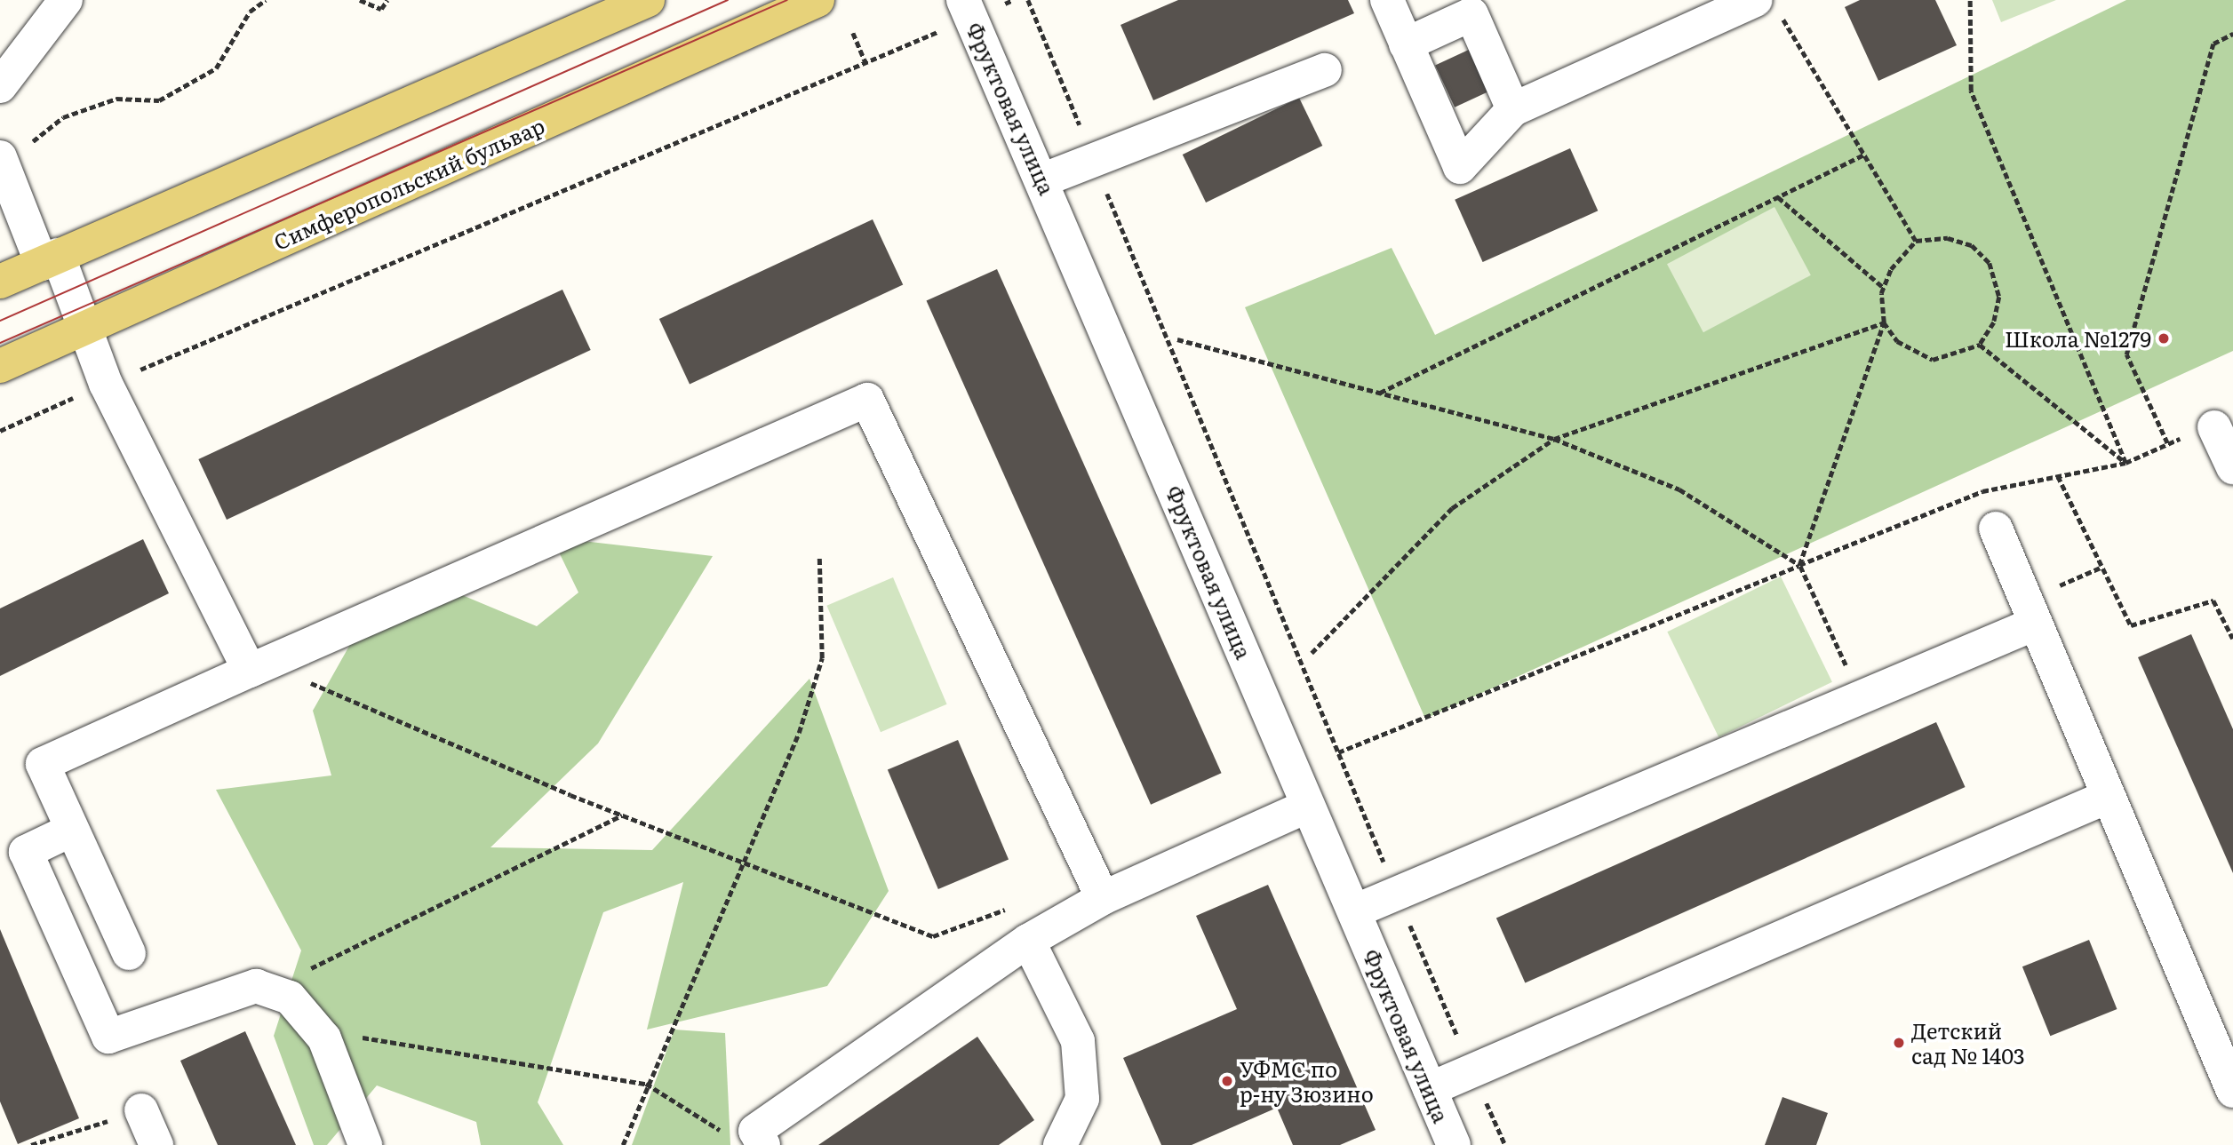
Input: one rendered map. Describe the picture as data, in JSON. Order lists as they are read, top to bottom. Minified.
{"streets":{"main road":["Симферопольский бульвар"],"street":["Фруктовая улица"]},"places":["Школа №1279","Детский сад № 1403","УФМС по р-ну Зюзино"]}
